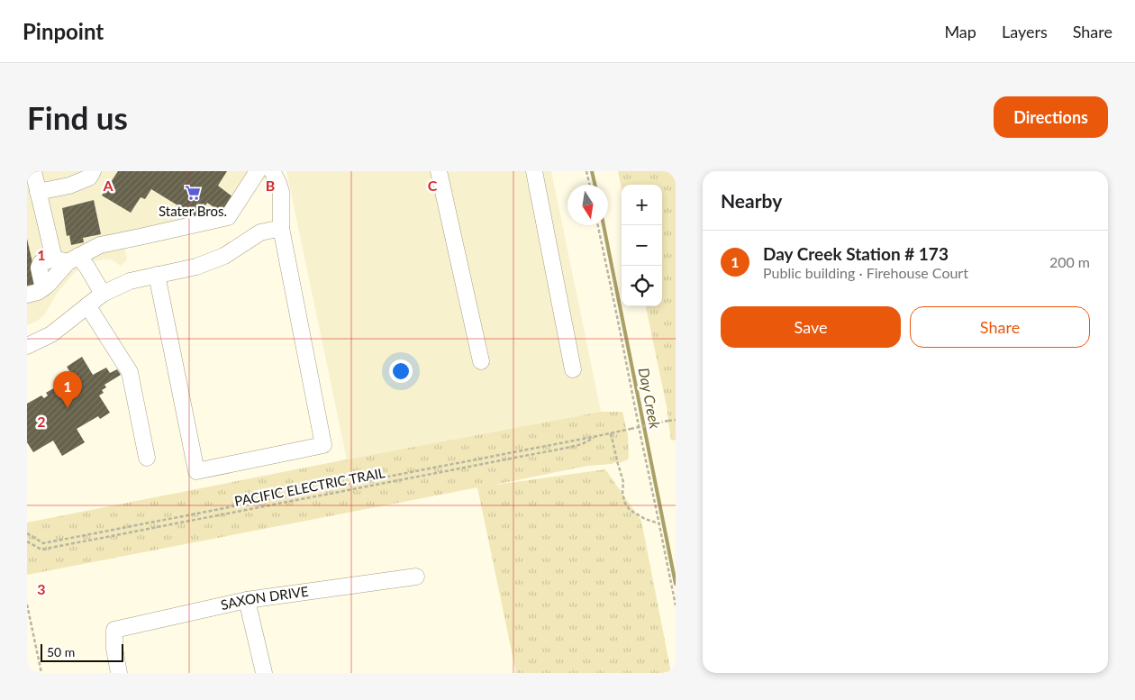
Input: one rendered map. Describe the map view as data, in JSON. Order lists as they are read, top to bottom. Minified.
{"streets":{"street":["SAXON DRIVE"],"path":["PACIFIC ELECTRIC TRAIL"]},"water":["Day Creek"],"places":{"supermarket":["Stater Bros."]},"scale_bar":"50 m","north":"bottom","page":{"header":"Pinpoint","nav":["Map","Layers","Share"],"buttons":["Directions",["Save","Share"]],"title":"Find us","heading":"Nearby","map_buttons":["+","−"],"list":[{"mark":"1","name":"Day Creek Station # 173","note":"Public building · Firehouse Court","value":"200 m"}],"pins":"1","scale":"50 m"},"grid":{"columns":["A","B","C"],"rows":["1","2","3"]}}
